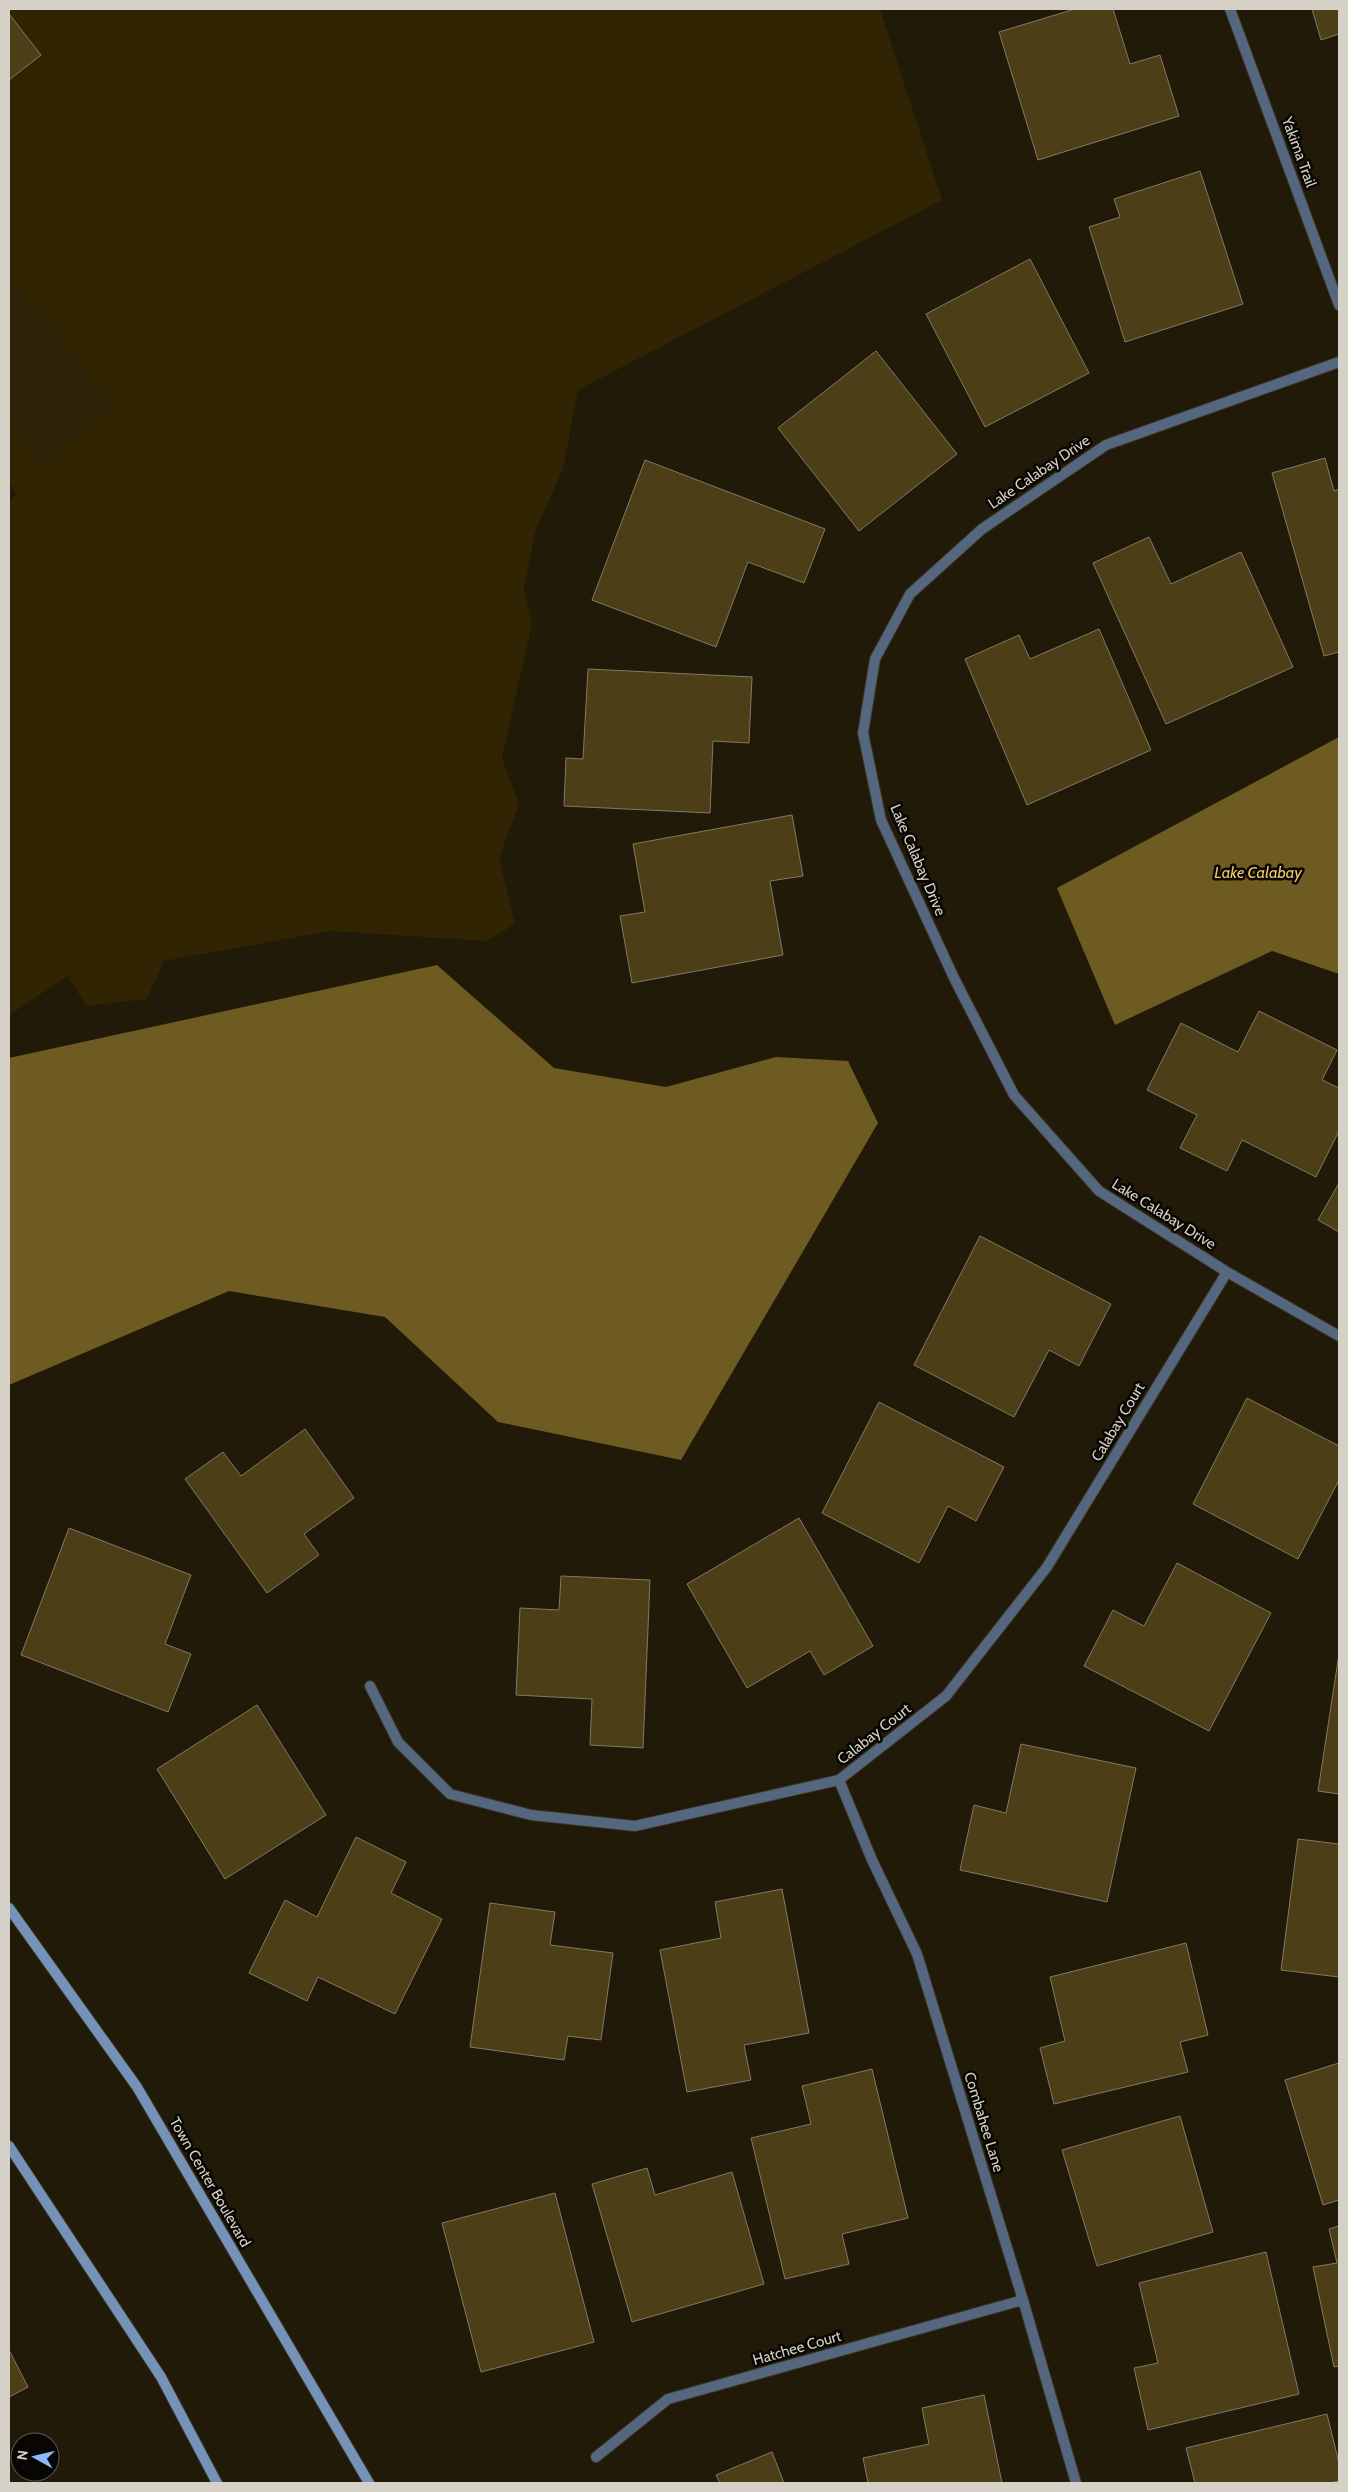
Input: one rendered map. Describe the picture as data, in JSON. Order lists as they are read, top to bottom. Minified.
{"streets":{"street":["Yakima Trail","Lake Calabay Drive","Calabay Court","Combahee Lane","Town Center Boulevard","Hatchee Court"]},"crossings":[["Lake Calabay Drive","Calabay Court"],["Calabay Court","Combahee Lane"],["Combahee Lane","Hatchee Court"]],"water":["Lake Calabay"],"north":"left"}
